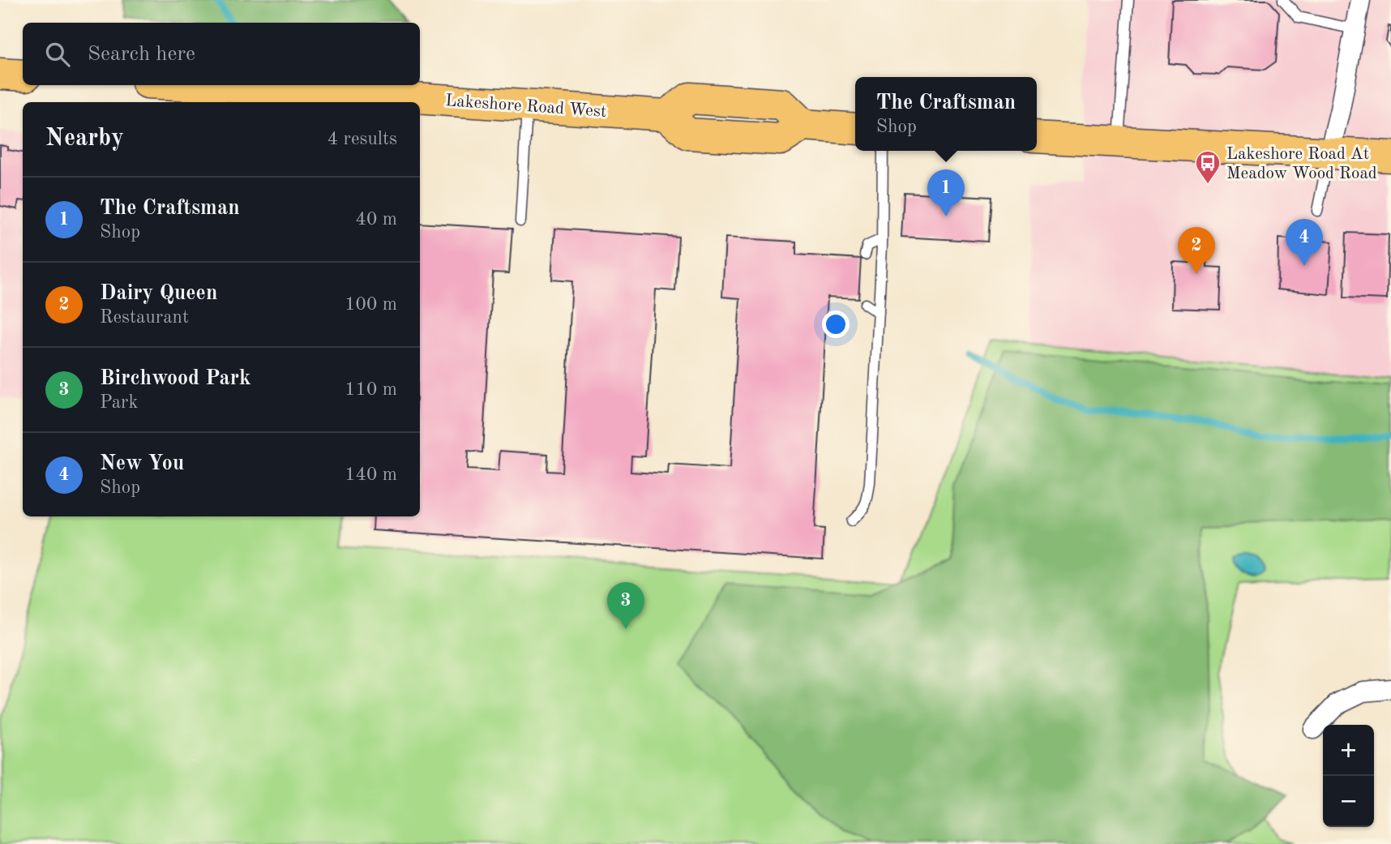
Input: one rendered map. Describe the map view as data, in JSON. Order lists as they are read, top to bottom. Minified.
{"streets":{"main road":["Lakeshore Road West"]},"places":{"bus stop":["Lakeshore Road At Meadow Wood Road"]},"page":{"search":"Search here","popup":["The Craftsman","Shop"],"heading":["Nearby","4 results"],"pins":["1","4","2","3"],"list":[{"mark":"1","name":"The Craftsman","note":"Shop","value":"40 m"},{"mark":"2","name":"Dairy Queen","note":"Restaurant","value":"100 m"},{"mark":"3","name":"Birchwood Park","note":"Park","value":"110 m"},{"mark":"4","name":"New You","note":"Shop","value":"140 m"}],"map_buttons":["+","−"]}}
